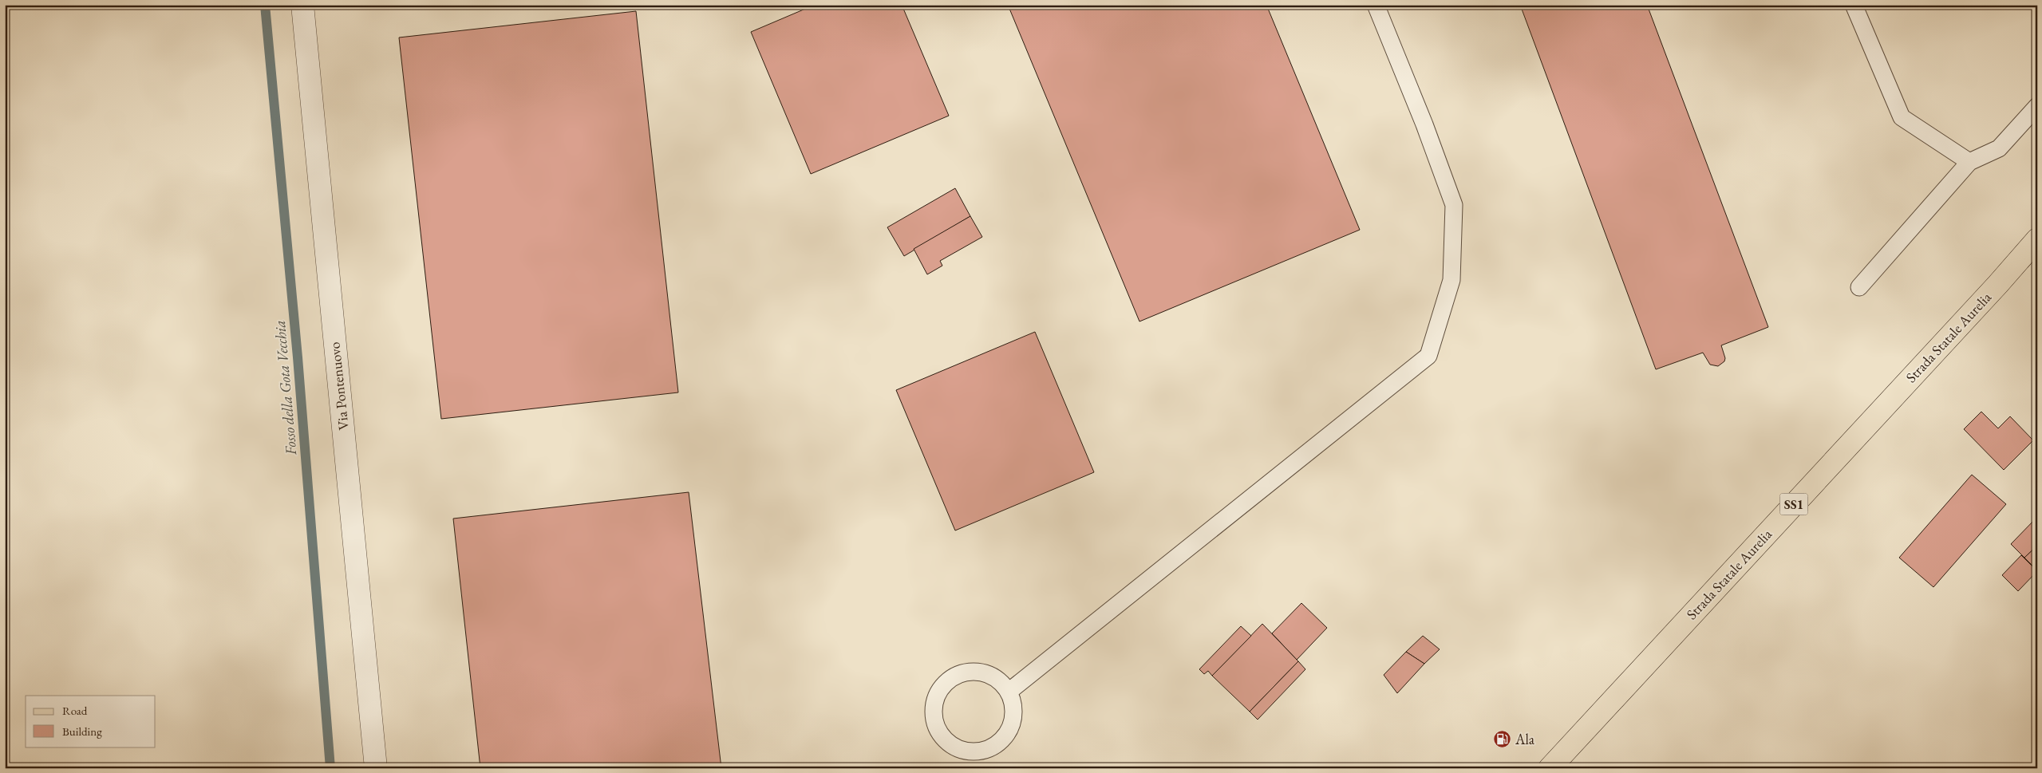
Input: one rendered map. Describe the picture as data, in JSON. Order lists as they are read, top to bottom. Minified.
{"streets":{"main road":["Strada Statale Aurelia","SS1"],"street":["Via Pontenuovo"]},"water":["Fosso della Gota Vecchia"],"places":{"fuel station":["Ala"]},"legend":["Road","Building"]}
